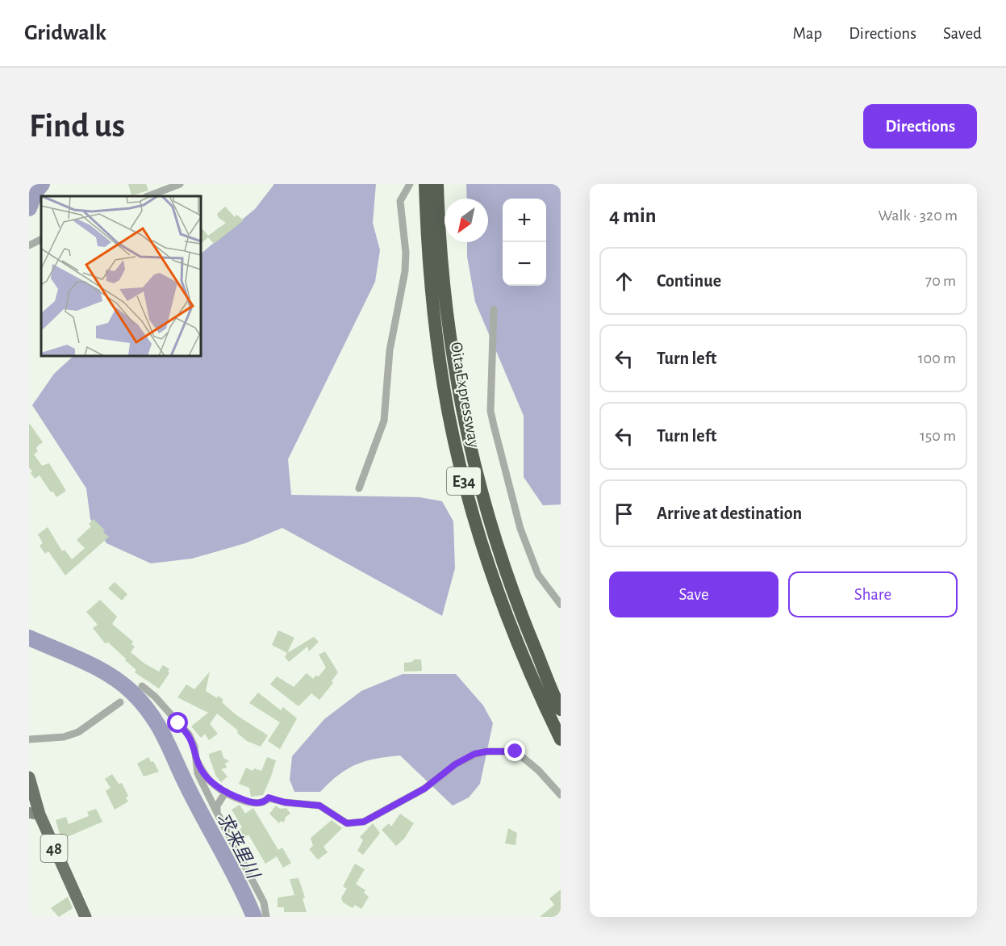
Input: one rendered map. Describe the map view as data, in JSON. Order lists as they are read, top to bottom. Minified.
{"streets":{"highway":["Oita Expressway","E34"],"main road":["48"]},"water":["求来里川"],"north":"bottom left","page":{"header":"Gridwalk","nav":["Map","Directions","Saved"],"buttons":["Directions",["Save","Share"]],"title":"Find us","heading":["4 min","Walk · 320 m"],"map_buttons":["+","−"],"list":[["Continue","70 m"],["Turn left","100 m"],["Turn left","150 m"],"Arrive at destination"]}}
